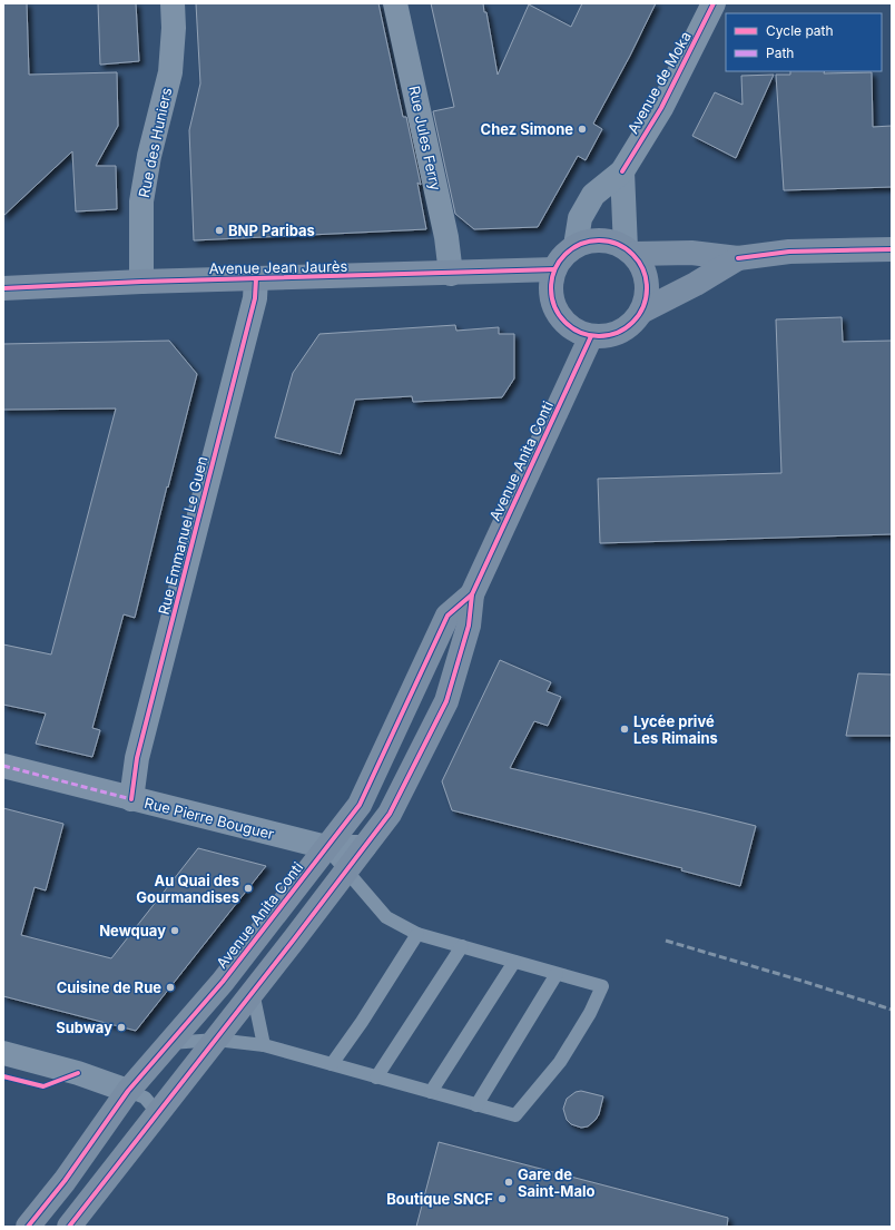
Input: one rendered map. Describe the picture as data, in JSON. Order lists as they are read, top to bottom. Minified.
{"streets":{"street":["Avenue de Moka","Rue Jules Ferry","Rue des Huniers","Avenue Jean Jaurès","Avenue Anita Conti","Rue Emmanuel Le Guen","Rue Pierre Bouguer"]},"crossings":[["Avenue de Moka","Avenue Jean Jaurès"],["Avenue de Moka","Avenue Anita Conti"],["Rue Jules Ferry","Avenue Jean Jaurès"],["Rue des Huniers","Avenue Jean Jaurès"],["Avenue Jean Jaurès","Avenue Anita Conti"],["Avenue Jean Jaurès","Rue Emmanuel Le Guen"],["Avenue Anita Conti","Rue Pierre Bouguer"],["Rue Emmanuel Le Guen","Rue Pierre Bouguer"]],"places":["Chez Simone","BNP Paribas","Lycée privé Les Rimains","Au Quai des Gourmandises","Newquay","Cuisine de Rue","Subway","Gare de Saint-Malo","Boutique SNCF"],"legend":["Cycle path","Path"]}
